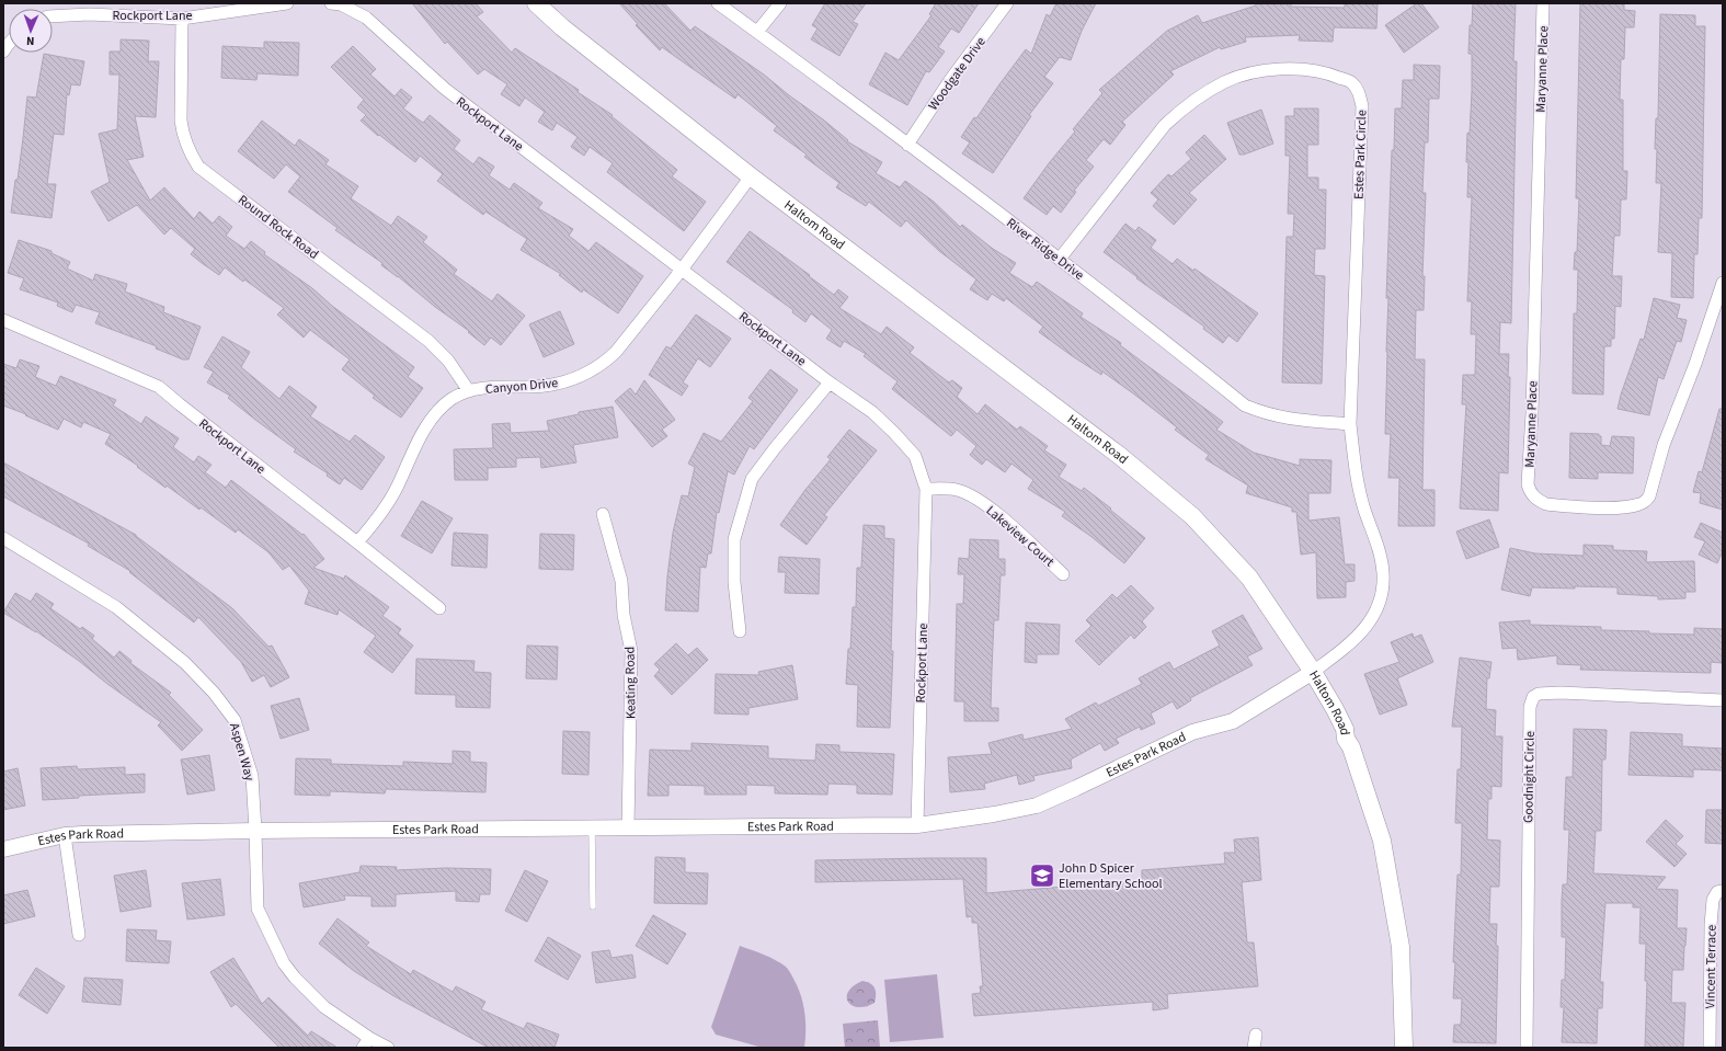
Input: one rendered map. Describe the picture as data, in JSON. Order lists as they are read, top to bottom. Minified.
{"streets":{"main road":["Haltom Road"],"street":["Rockport Lane","Maryanne Place","Woodgate Drive","Estes Park Circle","Round Rock Road","River Ridge Drive","Canyon Drive","Lakeview Court","Keating Road","Aspen Way","Estes Park Road","Goodnight Circle","Vincent Terrace"]},"crossings":[["Rockport Lane","Round Rock Road"],["Rockport Lane","Canyon Drive"],["Rockport Lane","Lakeview Court"],["Rockport Lane","Estes Park Road"],["Woodgate Drive","River Ridge Drive"],["Estes Park Circle","River Ridge Drive"],["Estes Park Circle","Estes Park Road"],["Haltom Road","Canyon Drive"],["Haltom Road","Estes Park Road"],["Round Rock Road","Canyon Drive"],["Keating Road","Estes Park Road"],["Aspen Way","Estes Park Road"]],"places":{"school or university":["John D Spicer Elementary School"]},"north":"bottom"}
